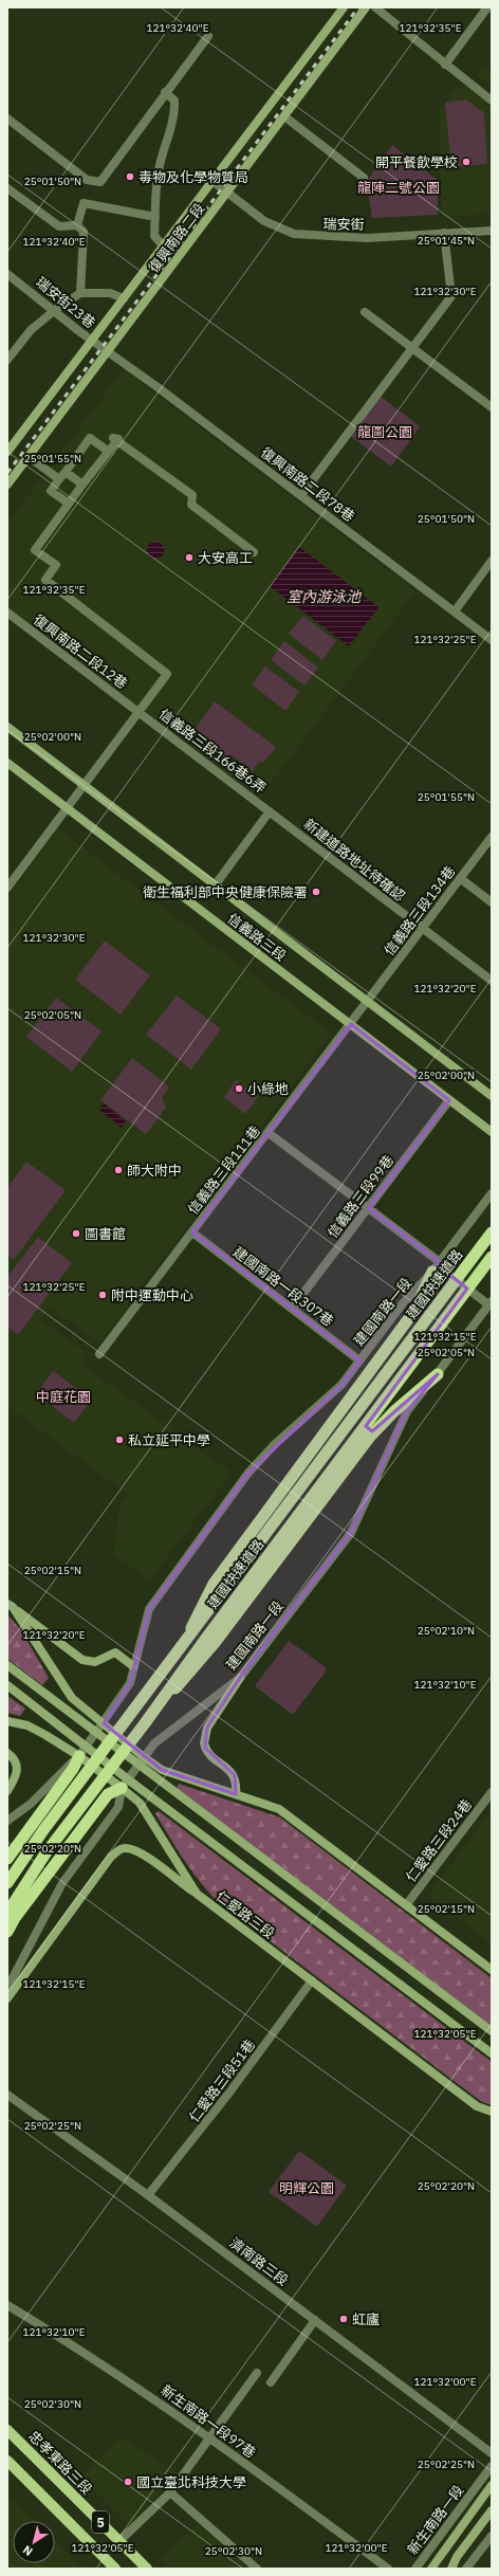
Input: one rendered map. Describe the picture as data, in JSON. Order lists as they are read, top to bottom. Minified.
{"streets":{"highway":["建國快速道路"],"main road":["復興南路二段","信義路三段","仁愛路三段","忠孝東路三段","新生南路一段","5"],"street":["瑞安街","瑞安街23巷","復興南路二段78巷","復興南路二段12巷","信義路三段166巷6弄","新建道路地址待確認","信義路三段134巷","信義路三段111巷","信義路三段99巷","建國南路一段307巷","建國南路一段","仁愛路三段24巷","仁愛路三段51巷","濟南路三段","新生南路一段97巷"]},"crossings":[["瑞安街","復興南路二段"],["復興南路二段","瑞安街23巷"],["復興南路二段","復興南路二段78巷"],["瑞安街23巷","復興南路二段78巷"],["復興南路二段12巷","信義路三段166巷6弄"],["信義路三段166巷6弄","新建道路地址待確認"],["新建道路地址待確認","信義路三段134巷"],["信義路三段134巷","信義路三段"],["信義路三段134巷","信義路三段111巷"],["信義路三段","信義路三段111巷"],["信義路三段","信義路三段99巷"],["信義路三段111巷","建國南路一段307巷"],["信義路三段99巷","建國南路一段307巷"],["建國南路一段307巷","建國南路一段"],["建國南路一段","仁愛路三段"],["仁愛路三段","仁愛路三段51巷"],["仁愛路三段51巷","濟南路三段"]],"water":["室內游泳池"],"parks":["龍陣二號公園","龍圖公園","中庭花園","明輝公園"],"places":["開平餐飲學校","毒物及化學物質局","大安高工","衛生福利部中央健康保險署","小綠地","師大附中","圖書館","附中運動中心","私立延平中學","虹廬","國立臺北科技大學"],"north":"bottom left","coordinates":["121°32'40\"E","121°32'35\"E","25°01'50\"N","25°01'45\"N","121°32'30\"E","25°01'55\"N","121°32'25\"E","25°02'00\"N","121°32'20\"E","25°02'05\"N","121°32'15\"E","25°02'15\"N","25°02'10\"N","121°32'10\"E","25°02'20\"N","121°32'05\"E","25°02'25\"N","121°32'00\"E","25°02'30\"N"]}
